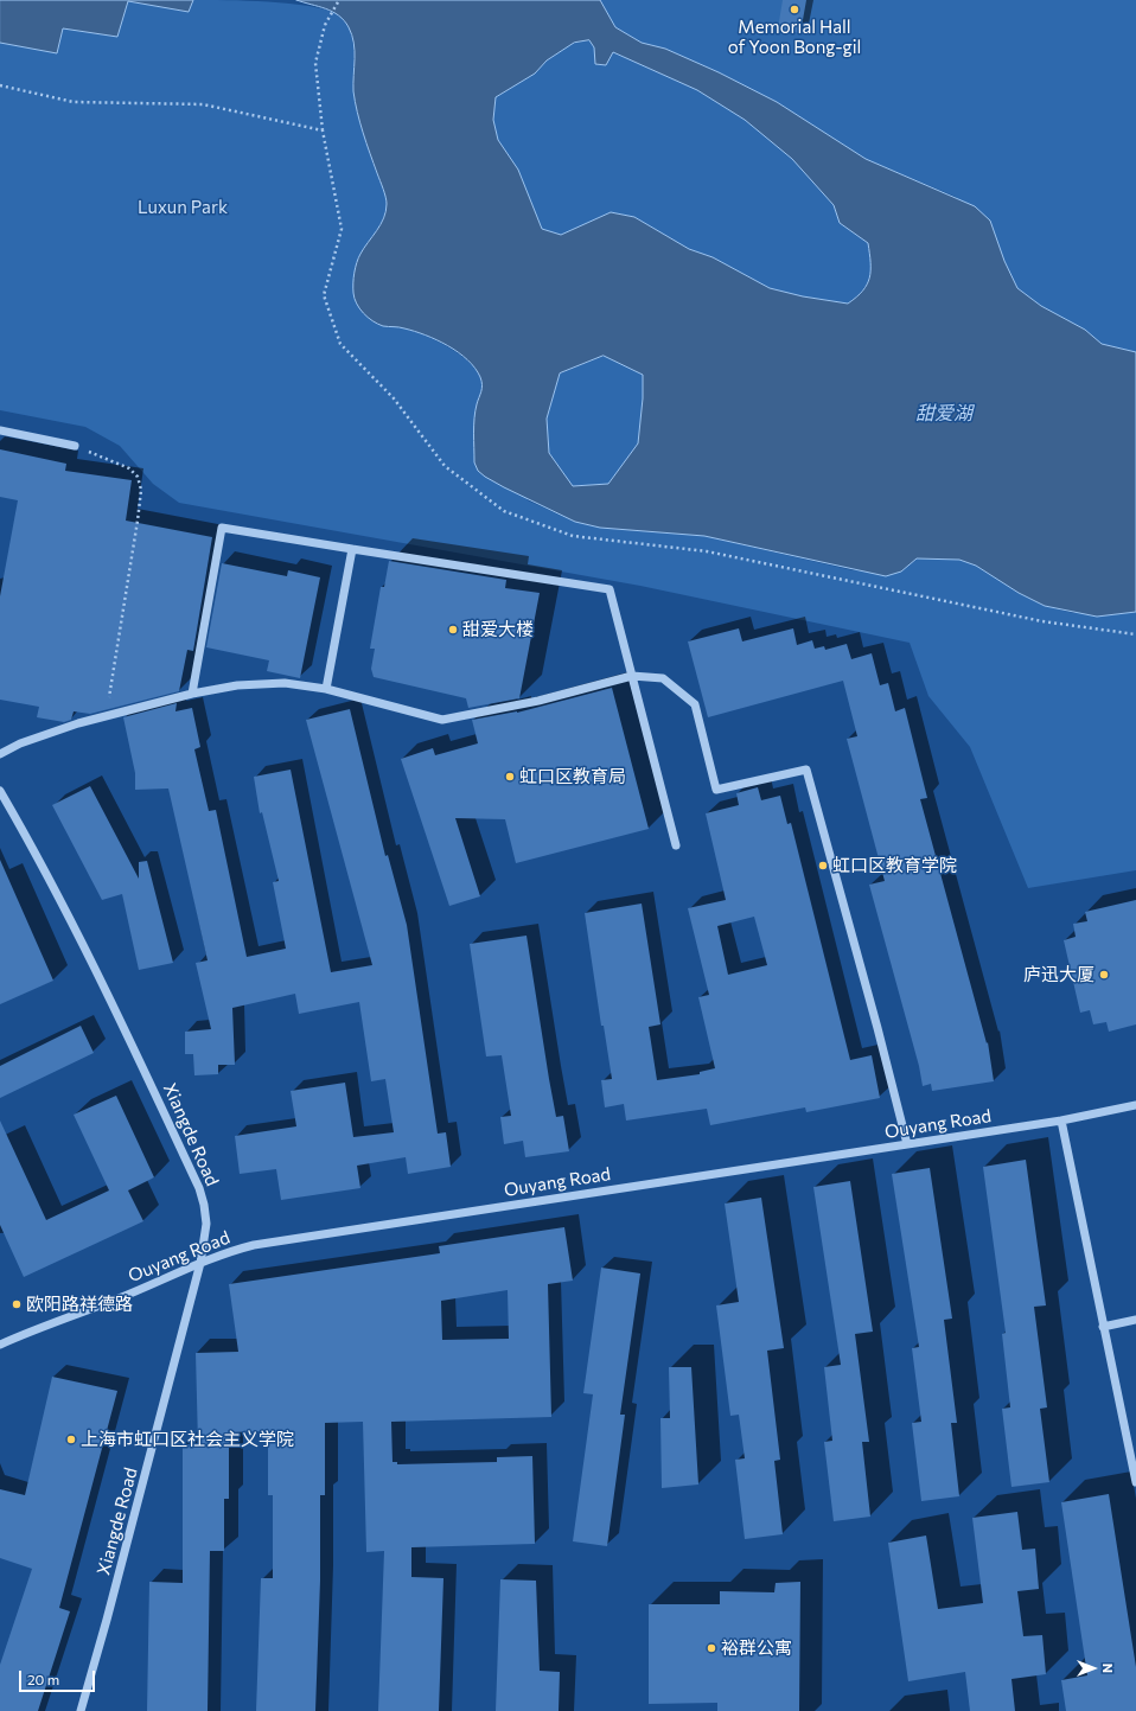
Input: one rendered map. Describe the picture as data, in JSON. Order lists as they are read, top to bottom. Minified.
{"streets":{"street":["Ouyang Road","Xiangde Road"]},"crossings":[["Ouyang Road","Xiangde Road"]],"water":["甜爱湖"],"parks":["Luxun Park"],"places":["Memorial Hall of Yoon Bong-gil","甜爱大楼","虹口区教育局","虹口区教育学院","庐迅大厦","欧阳路祥德路","上海市虹口区社会主义学院","裕群公寓"],"scale_bar":"20 m","north":"right"}
